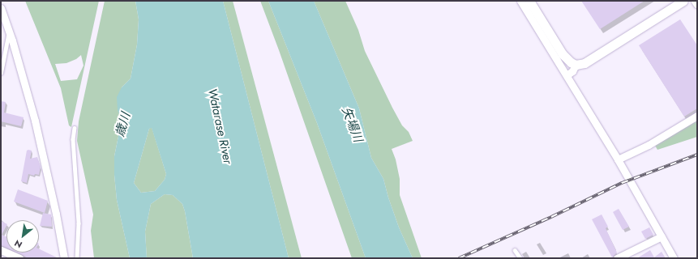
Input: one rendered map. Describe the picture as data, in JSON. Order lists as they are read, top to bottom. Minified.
{"water":["歳川","矢場川","Watarase River"],"north":"bottom left"}
